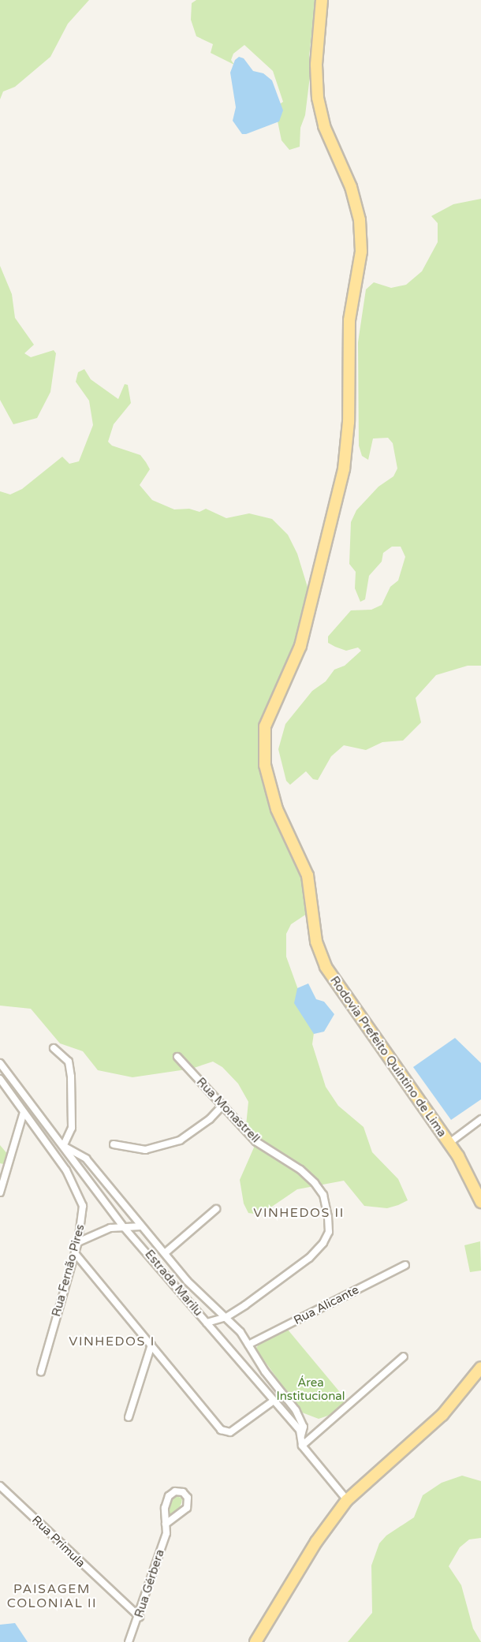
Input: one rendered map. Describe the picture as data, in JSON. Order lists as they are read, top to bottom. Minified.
{"streets":{"main road":["Rodovia Prefeito Quintino de Lima"],"street":["Rua Monastrell","Rua Fernão Pires","Estrada Marilu","Rua Alicante","Rua Prímula","Rua Gérbera"]},"crossings":[["Rua Monastrell","Estrada Marilu"],["Rua Prímula","Rua Gérbera"]],"districts":["VINHEDOS II","VINHEDOS I","PAISAGEM COLONIAL II"],"parks":["Área Institucional"]}
